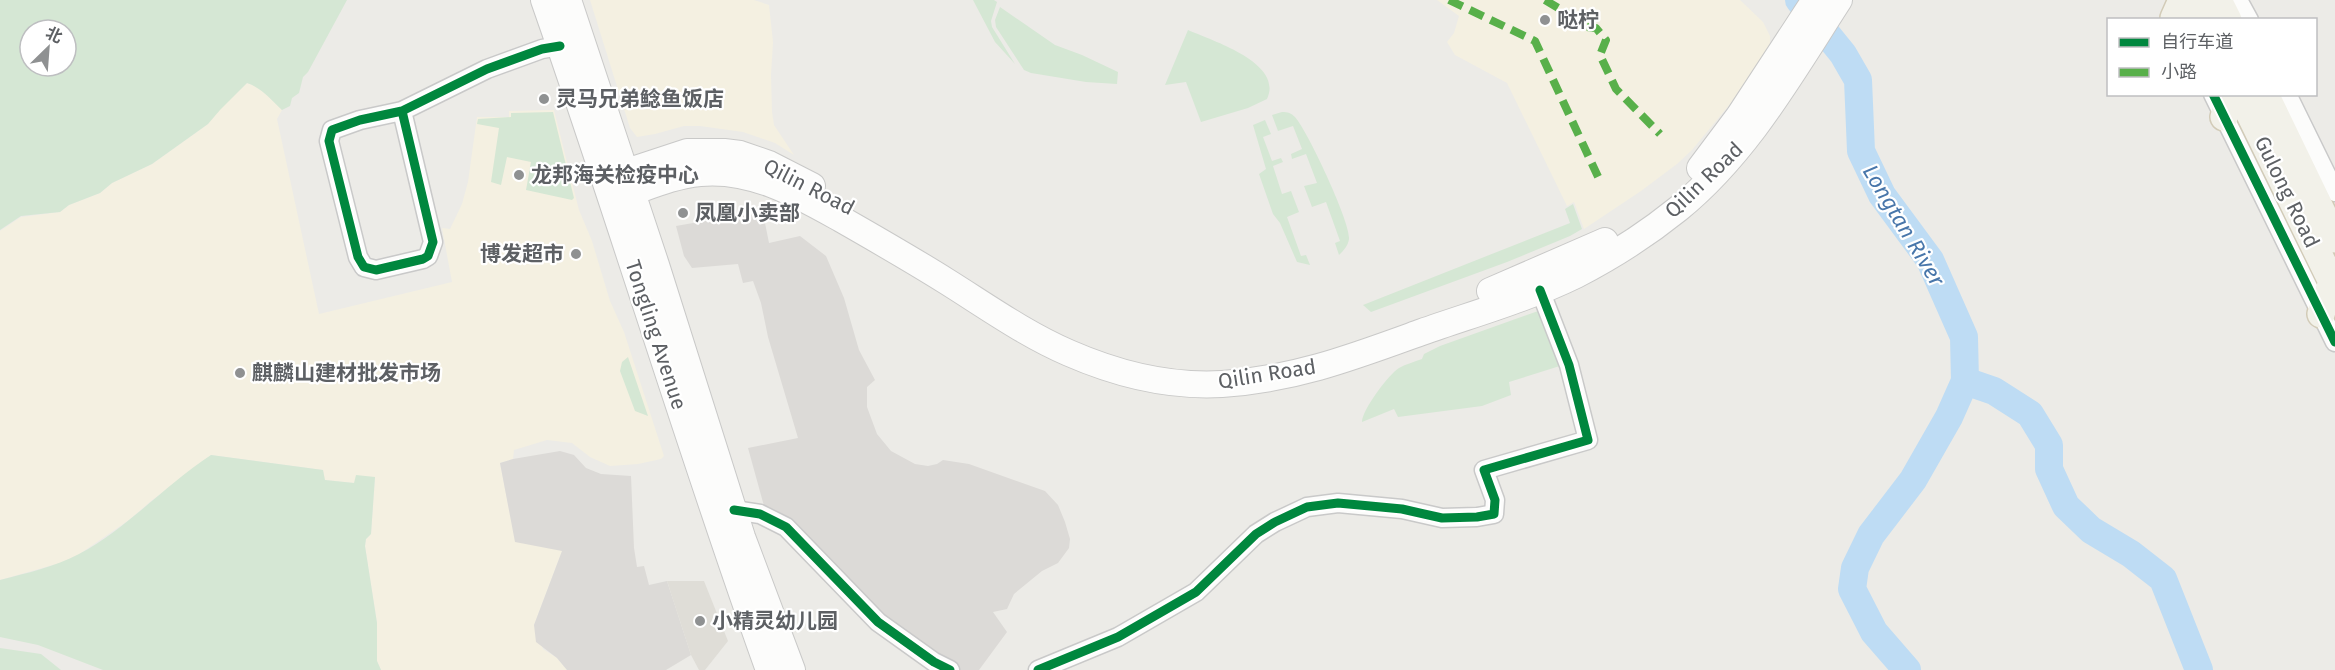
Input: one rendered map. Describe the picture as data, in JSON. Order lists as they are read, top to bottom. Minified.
{"streets":{"main road":["Qilin Road","Gulong Road","Tongling Avenue"]},"crossings":[["Qilin Road","Tongling Avenue"]],"water":["Longtan River"],"places":["哒柠","灵马兄弟鲶鱼饭店","龙邦海关检疫中心","凤凰小卖部","博发超市","麒麟山建材批发市场","小精灵幼儿园"],"legend":["自行车道","小路"],"north":"top right"}
